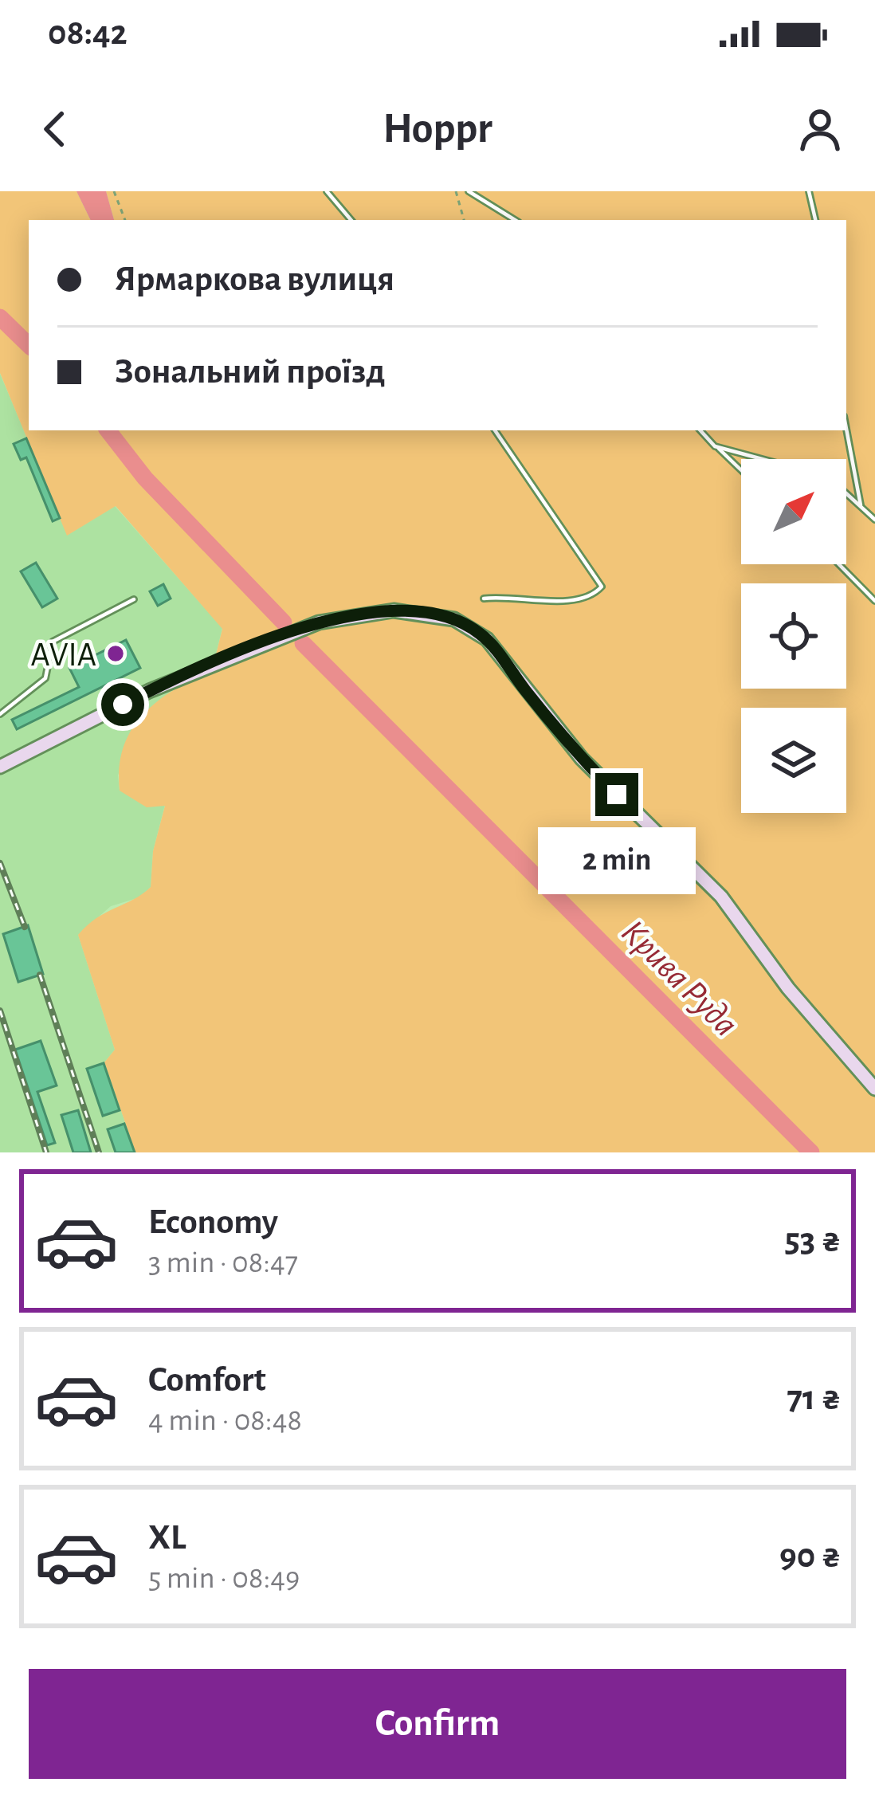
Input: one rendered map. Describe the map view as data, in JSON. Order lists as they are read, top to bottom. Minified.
{"water":["Крива Руда"],"places":["AVIA"],"north":"top right","page":{"status":"08:42","header":"Hoppr","banner":["Ярмаркова вулиця","Зональний проїзд"],"bubble":"2 min","list":[{"name":"Economy","note":"3 min · 08:47","value":"53 ₴"},{"name":"Comfort","note":"4 min · 08:48","value":"71 ₴"},{"name":"XL","note":"5 min · 08:49","value":"90 ₴"}],"buttons":"Confirm"}}
